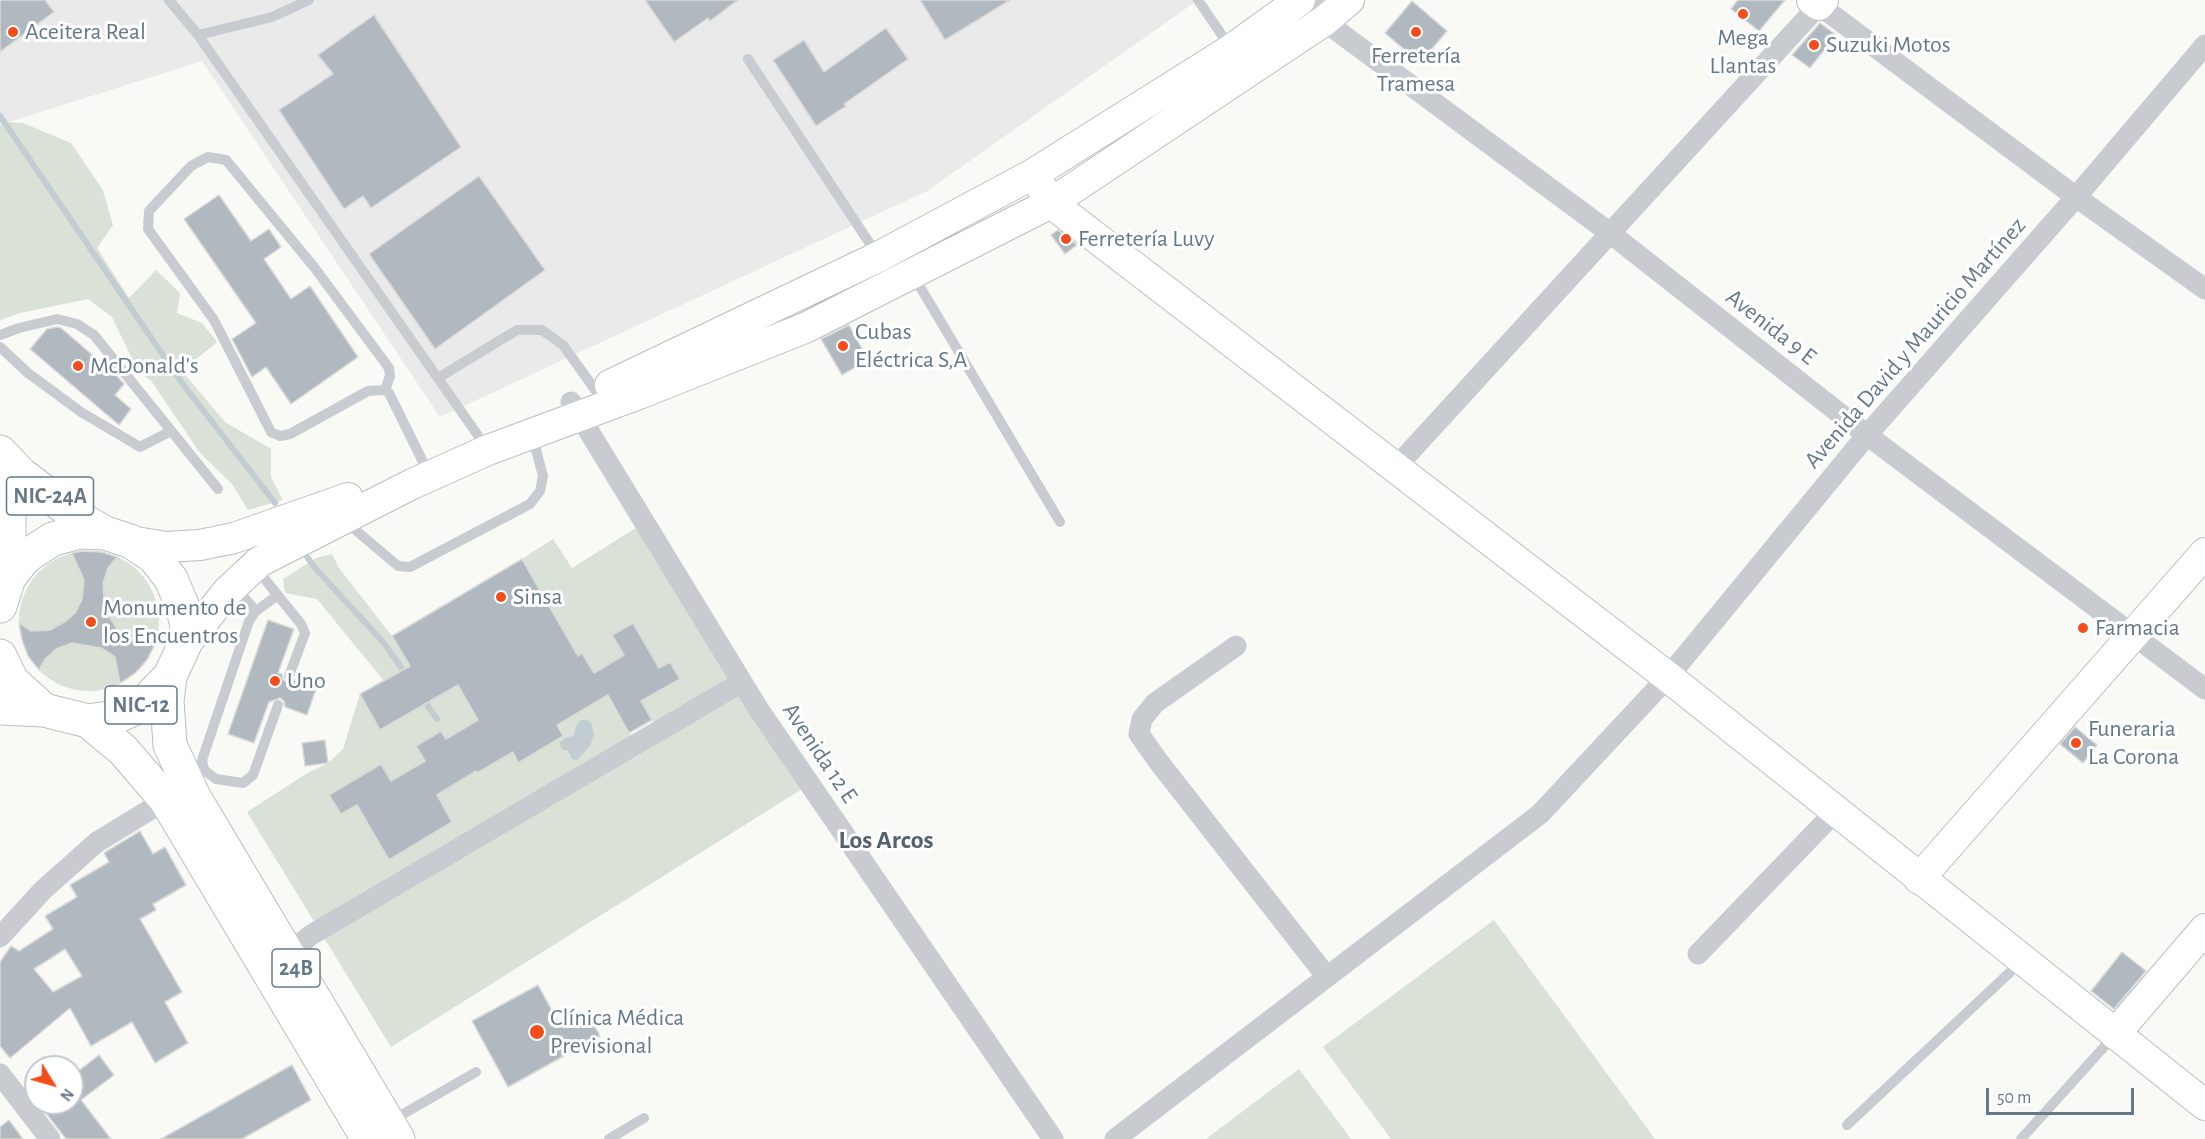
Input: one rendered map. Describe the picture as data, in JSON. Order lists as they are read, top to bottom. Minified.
{"streets":{"highway":["NIC-24A","NIC-12","24B"],"street":["Avenida 9 E","Avenida David y Mauricio Martínez","Avenida 12 E"]},"crossings":[["Avenida 9 E","Avenida David y Mauricio Martínez"],["NIC-24A","NIC-12"],["NIC-12","24B"]],"districts":["Los Arcos"],"places":["Mega Llantas","Aceitera Real","Ferretería Tramesa","Suzuki Motos","Ferretería Luvy","Cubas Eléctrica S,A","McDonald's","Sinsa","Monumento de los Encuentros","Farmacia","Uno","Funeraria La Corona","Clínica Médica Previsional"],"scale_bar":"50 m","north":"bottom right"}
